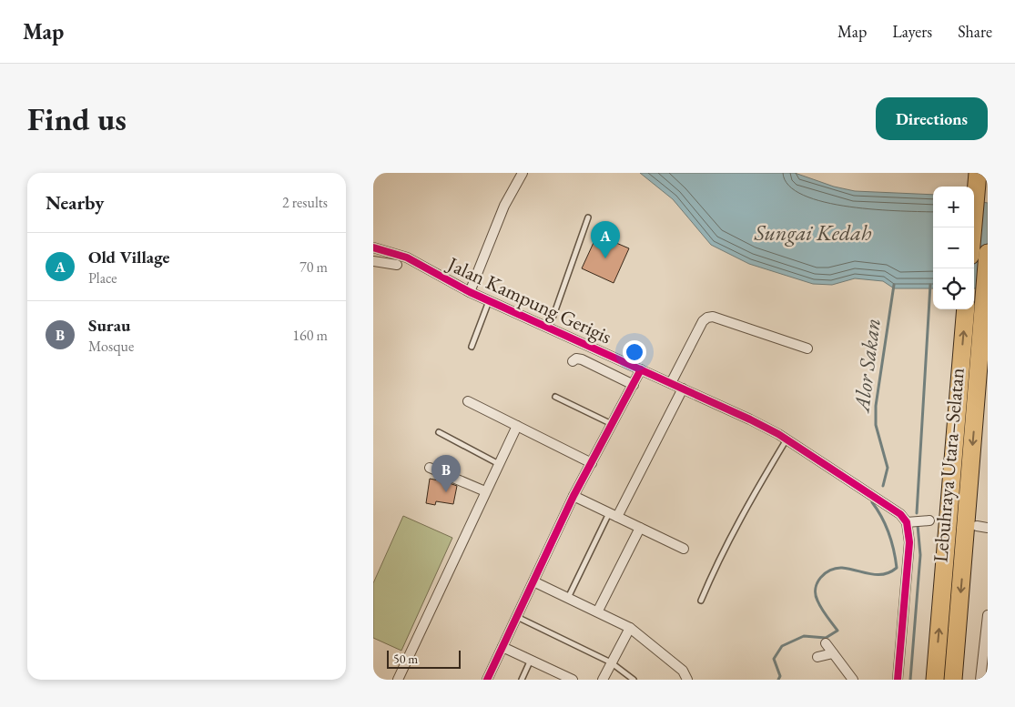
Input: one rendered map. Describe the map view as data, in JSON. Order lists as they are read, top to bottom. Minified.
{"streets":{"highway":["Lebuhraya Utara–Selatan"],"street":["Jalan Kampung Gerigis"]},"water":["Sungai Kedah","Alor Sakan"],"scale_bar":"50 m","page":{"header":"Map","nav":["Map","Layers","Share"],"buttons":"Directions","title":"Find us","heading":["Nearby","2 results"],"map_buttons":["+","−"],"pins":["A","B"],"list":[{"mark":"A","name":"Old Village","note":"Place","value":"70 m"},{"mark":"B","name":"Surau","note":"Mosque","value":"160 m"}],"scale":"50 m"}}
